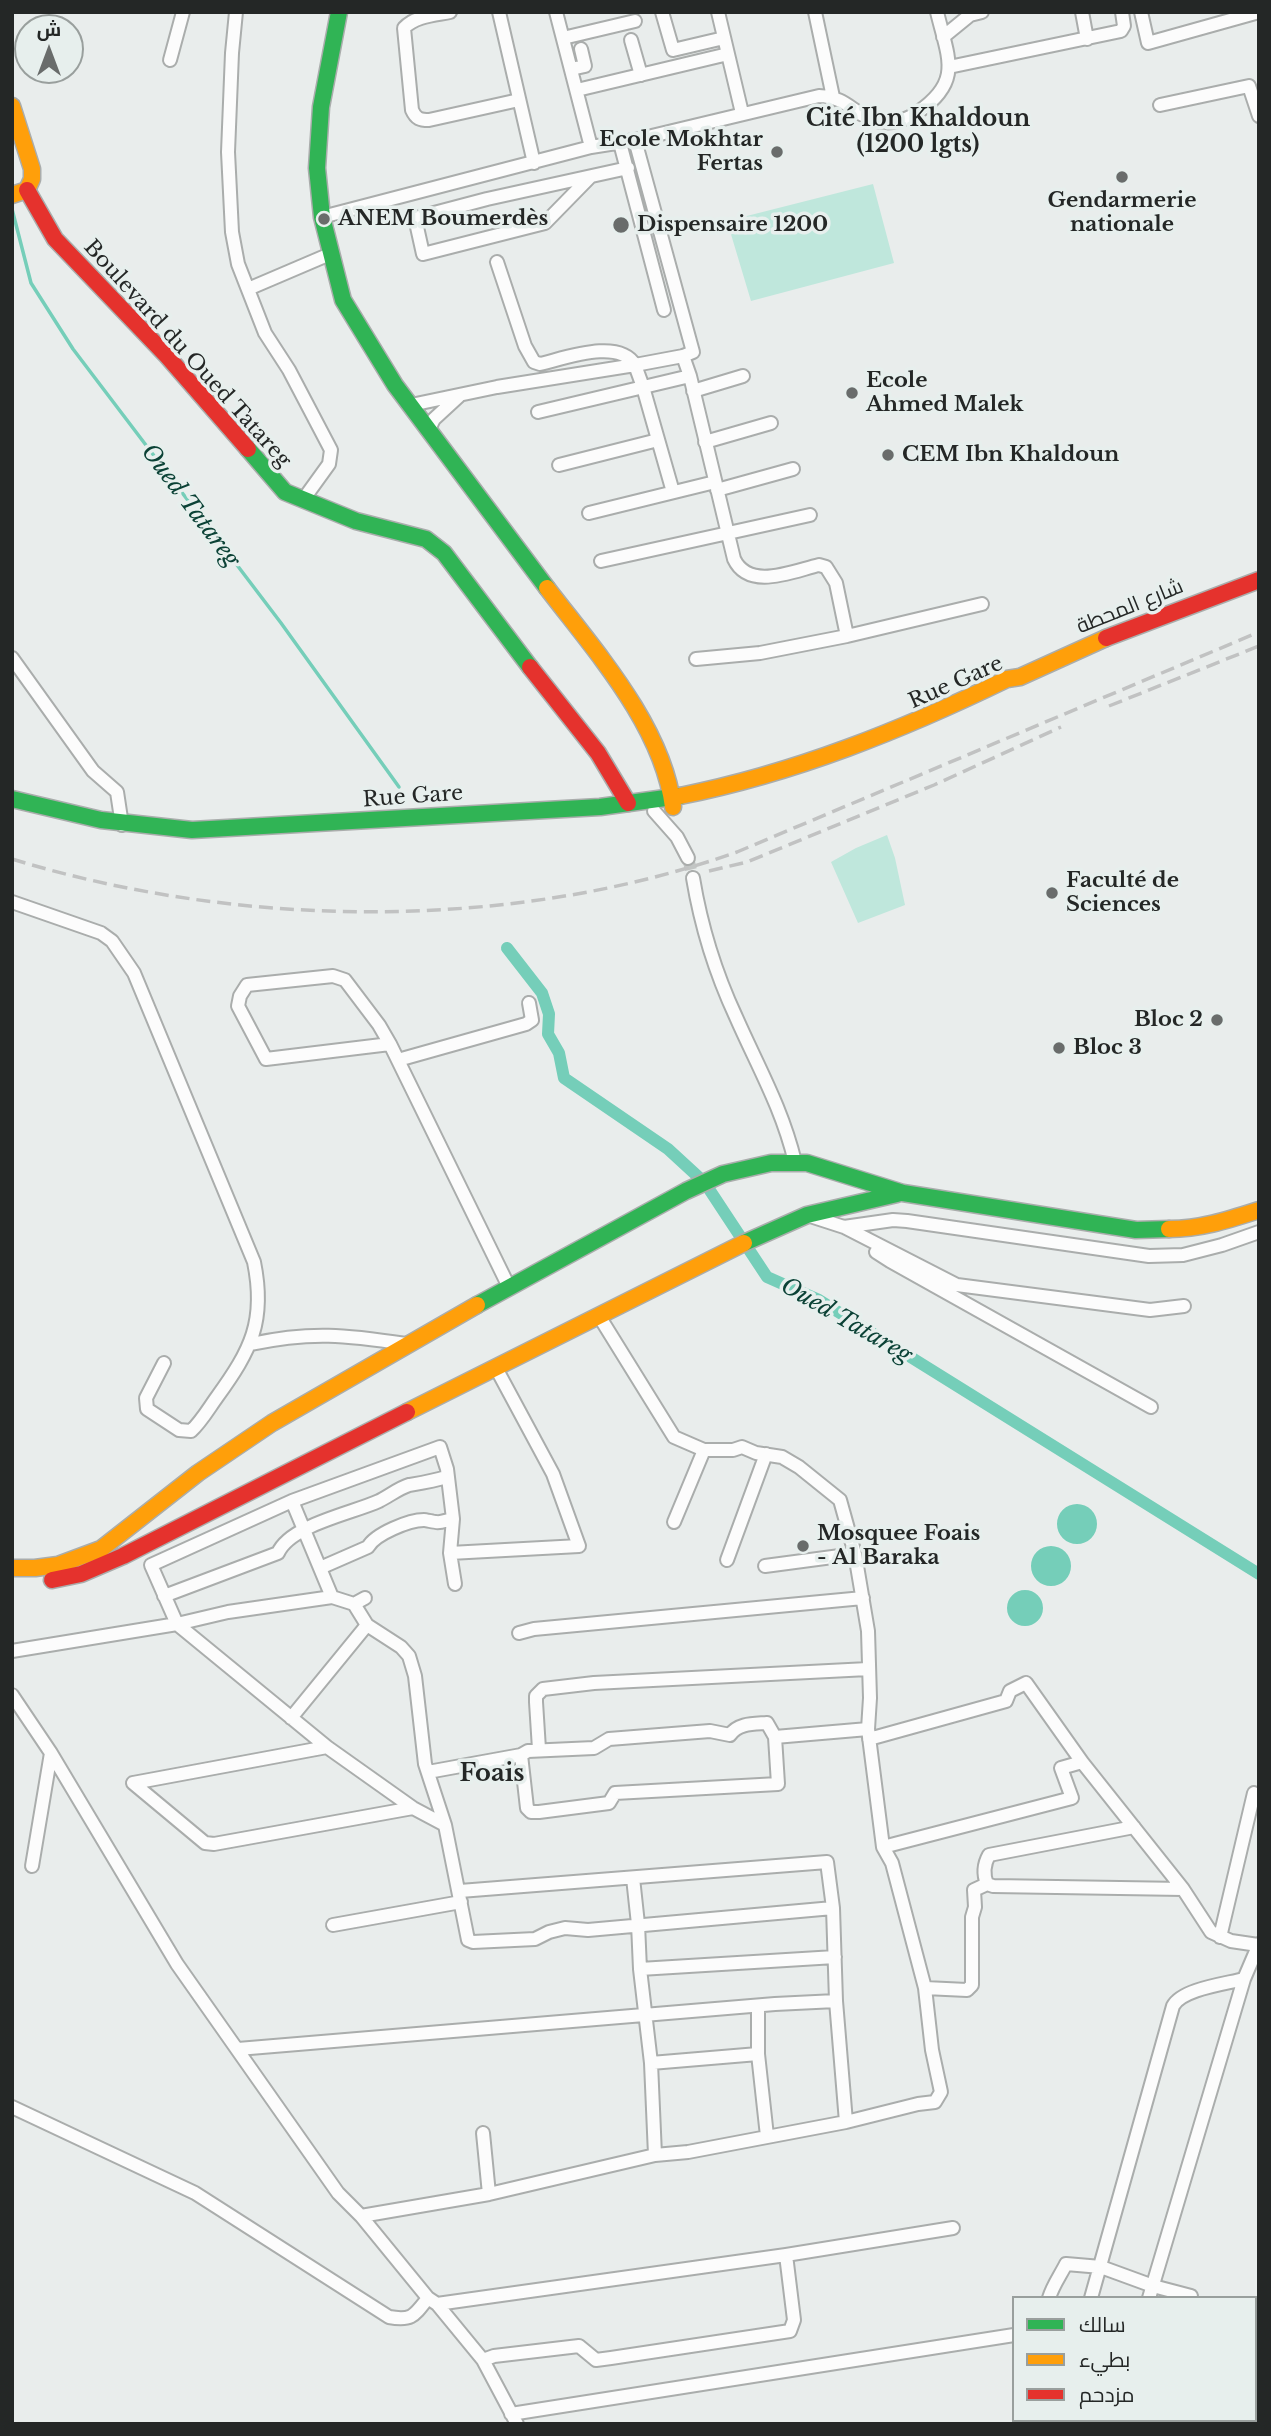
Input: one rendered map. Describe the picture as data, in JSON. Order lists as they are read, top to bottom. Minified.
{"streets":{"main road":["Boulevard du Oued Tatareg","شارع المحطة","Rue Gare"]},"crossings":[["Boulevard du Oued Tatareg","Rue Gare"],["شارع المحطة","Rue Gare"]],"districts":["Cité Ibn Khaldoun (1200 lgts)","Foais"],"water":["Oued Tatareg"],"places":["Ecole Mokhtar Fertas","Gendarmerie nationale","ANEM Boumerdès","Dispensaire 1200","Ecole Ahmed Malek","CEM Ibn Khaldoun","Faculté de Sciences","Bloc 2","Bloc 3","Mosquee Foais - Al Baraka"],"legend":["سالك","بطيء","مزدحم"],"north":"top"}
